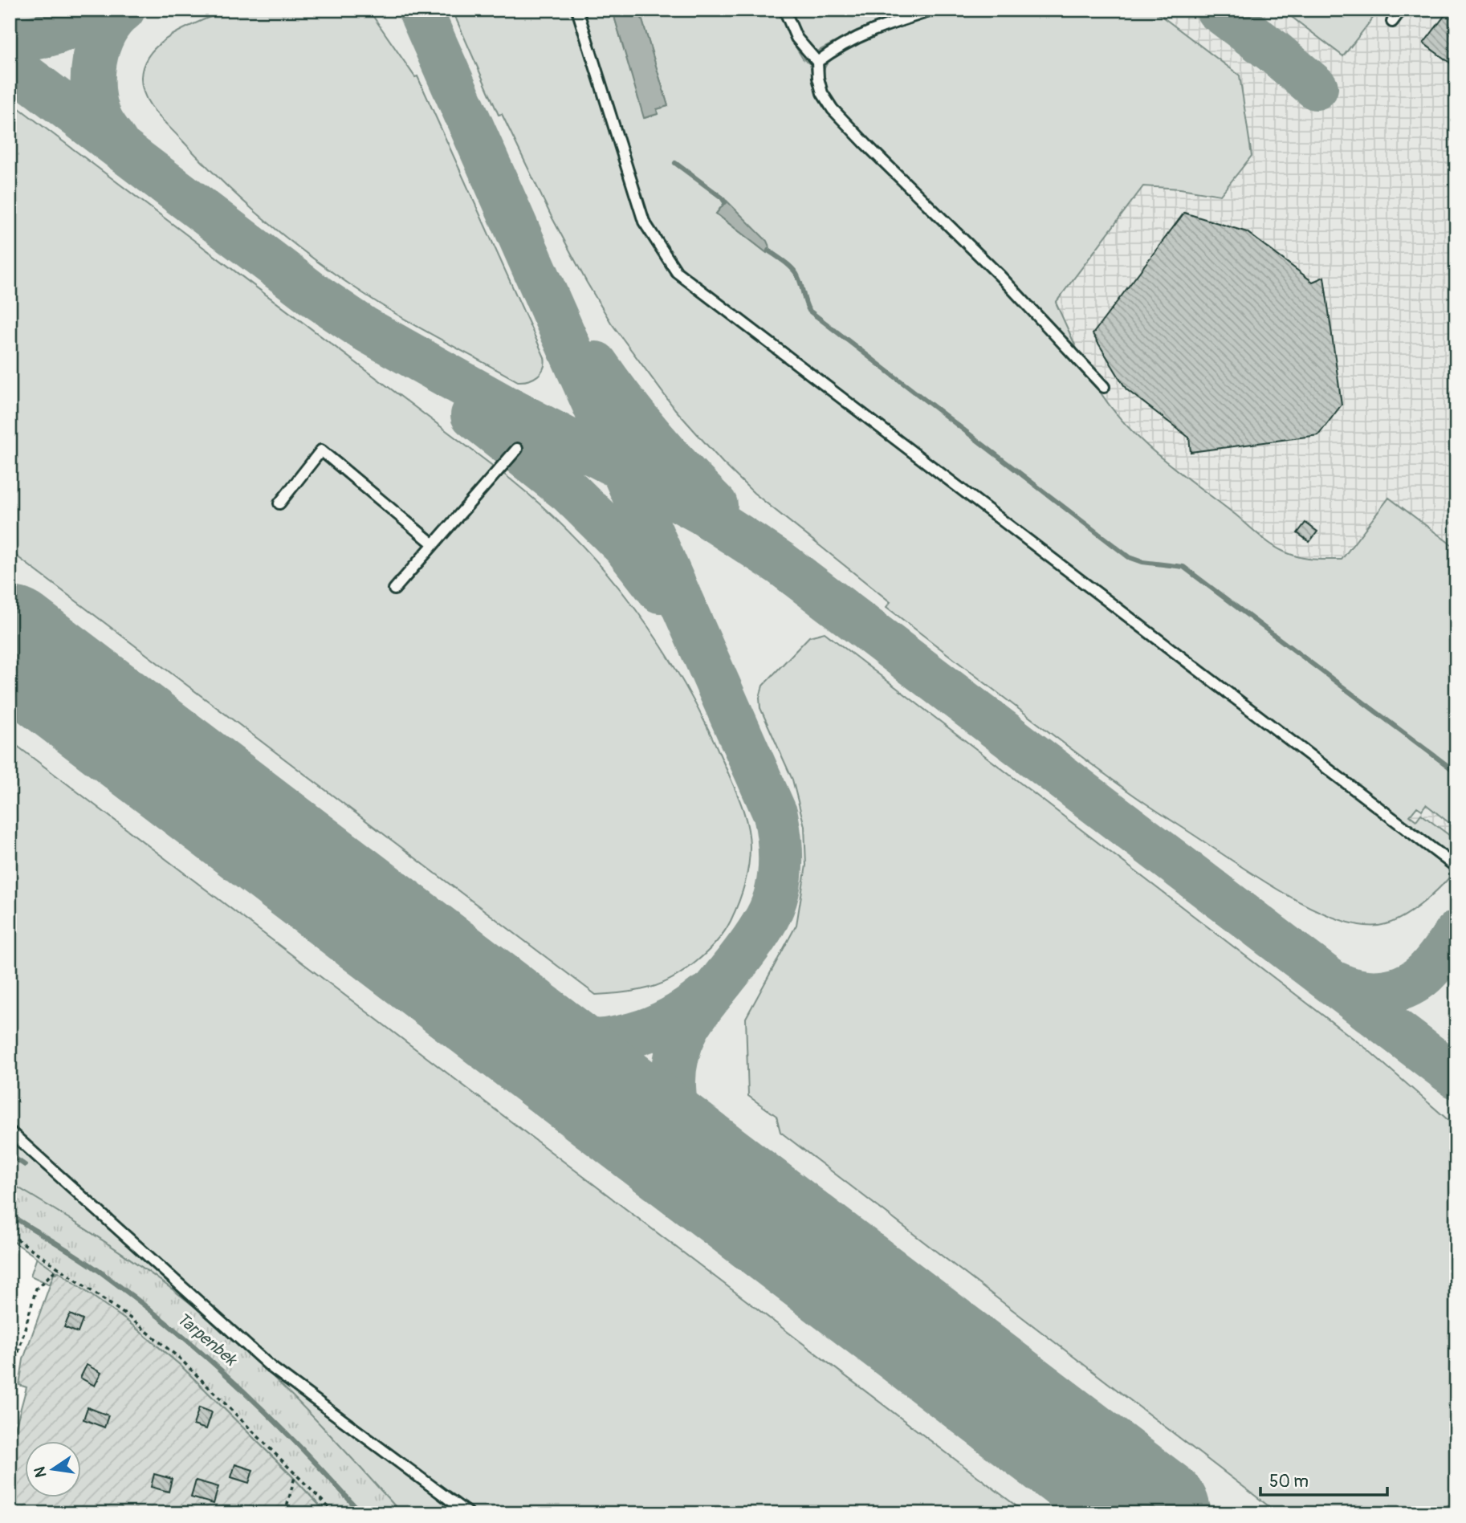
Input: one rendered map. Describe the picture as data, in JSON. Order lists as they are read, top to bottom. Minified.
{"water":["Tarpenbek"],"scale_bar":"50 m","north":"left"}
